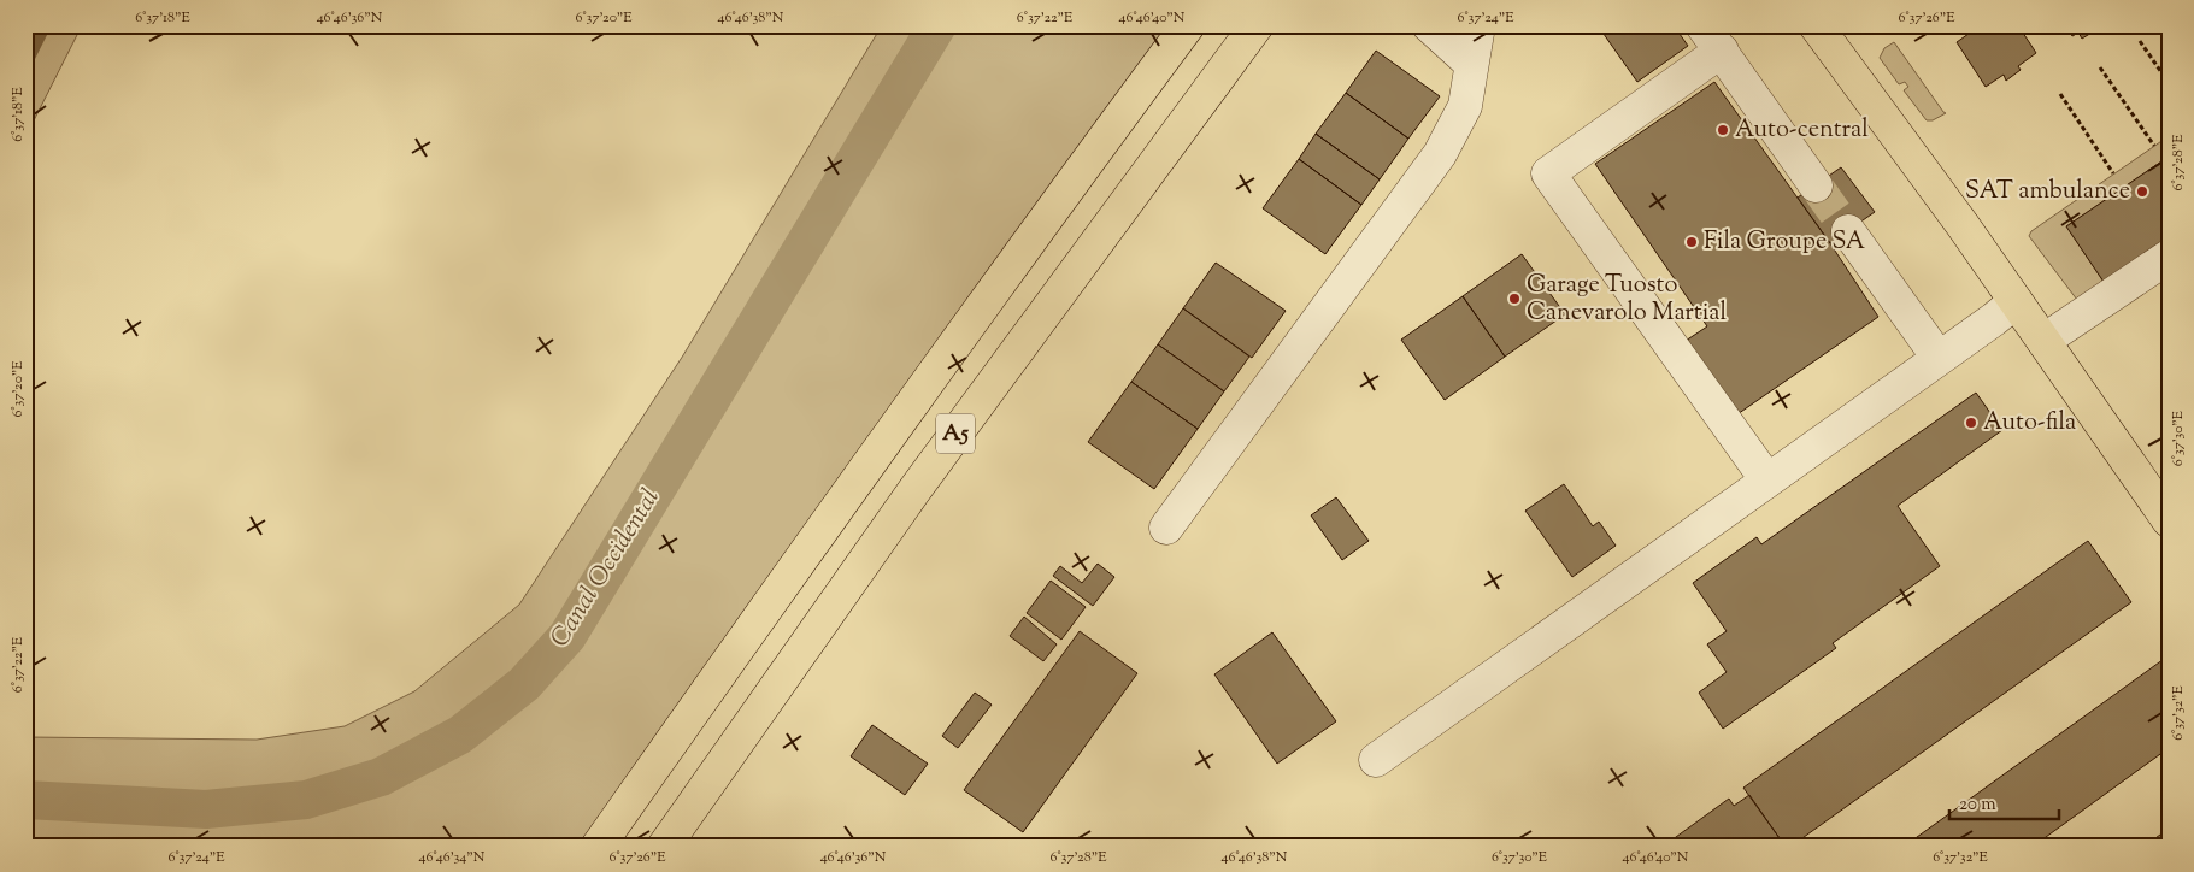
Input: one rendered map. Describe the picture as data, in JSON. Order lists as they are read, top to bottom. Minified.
{"streets":{"main road":["A5"]},"water":["Canal Occidental"],"places":["Auto-central","SAT ambulance","Fila Groupe SA","Garage Tuosto Canevarolo Martial","Auto-fila"],"scale_bar":"20 m","coordinates":["6°37'18\"E","46°46'36\"N","6°37'20\"E","46°46'38\"N","6°37'22\"E","46°46'40\"N","6°37'24\"E","6°37'26\"E","6°37'28\"E","6°37'30\"E","6°37'32\"E","46°46'34\"N"]}
